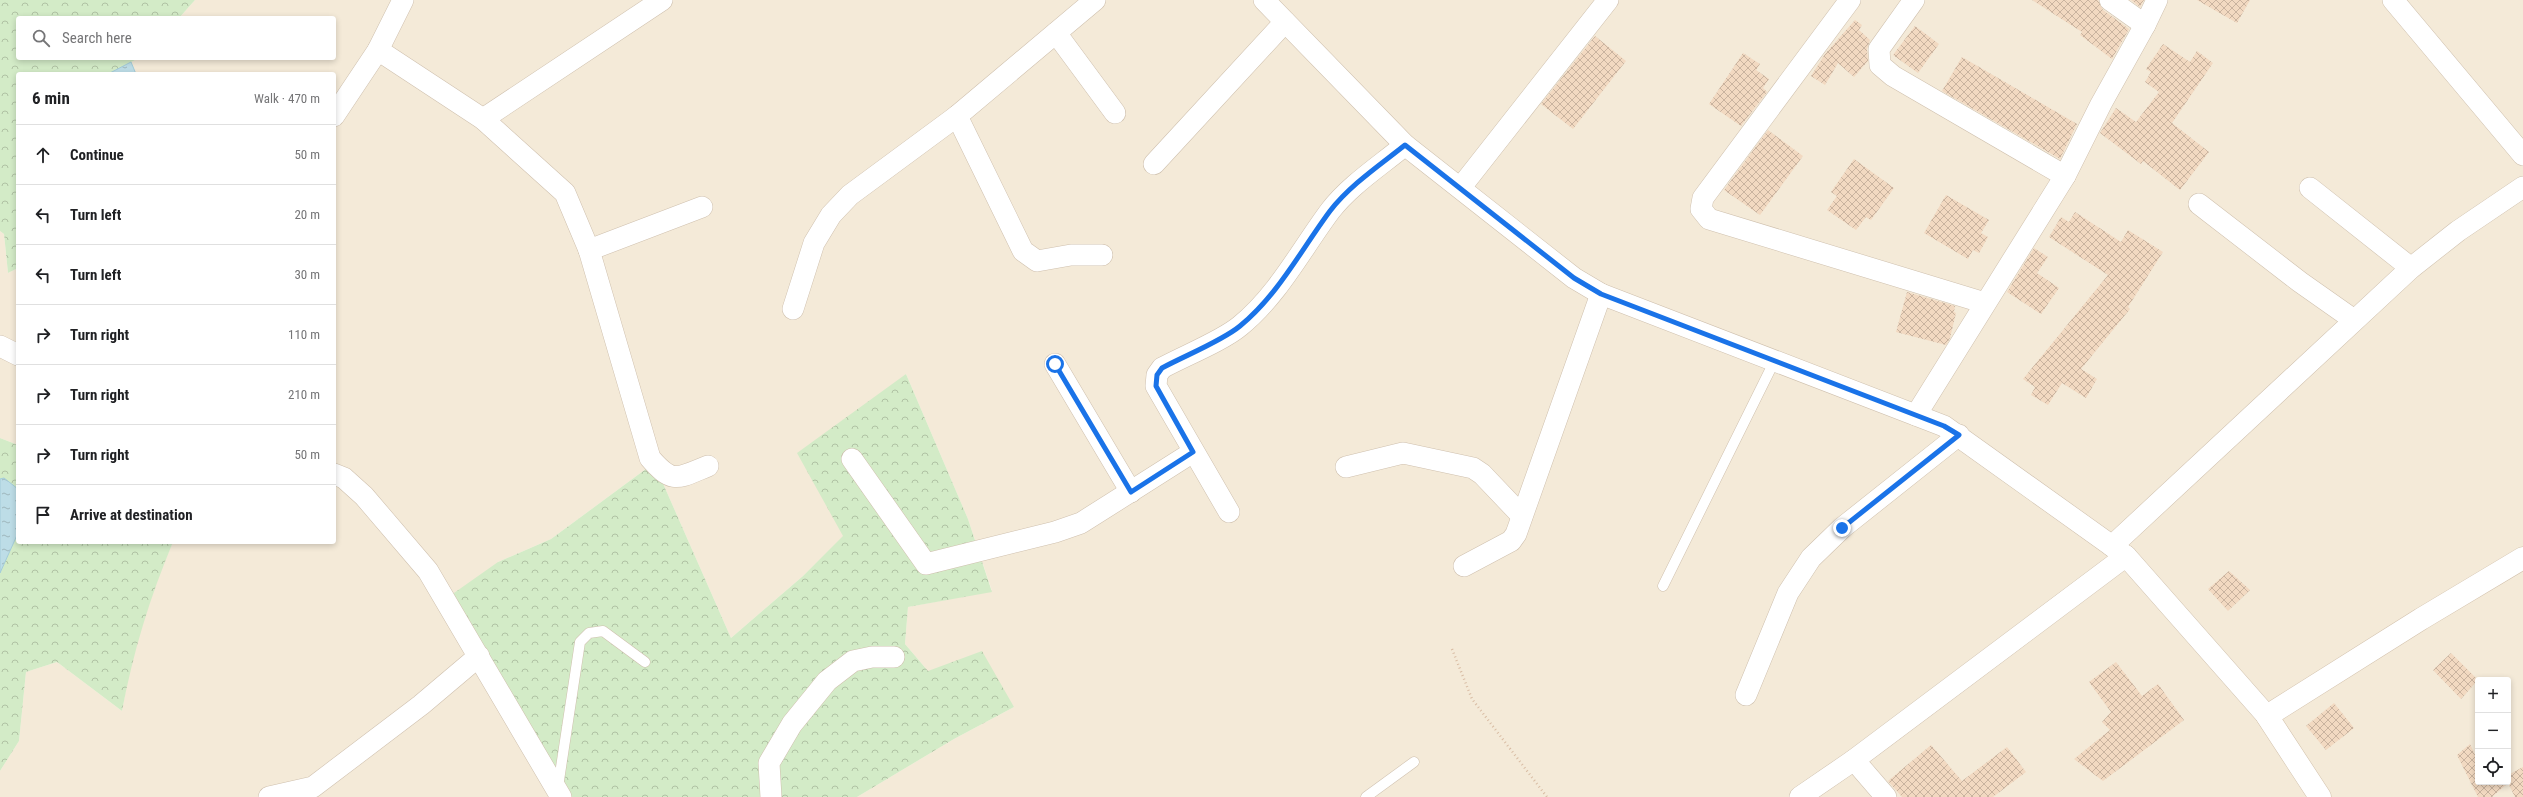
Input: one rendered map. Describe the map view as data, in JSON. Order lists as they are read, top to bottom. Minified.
{"page":{"search":"Search here","heading":["6 min","Walk · 470 m"],"list":[["Continue","50 m"],["Turn left","20 m"],["Turn left","30 m"],["Turn right","110 m"],["Turn right","210 m"],["Turn right","50 m"],"Arrive at destination"],"map_buttons":["+","−"]}}
